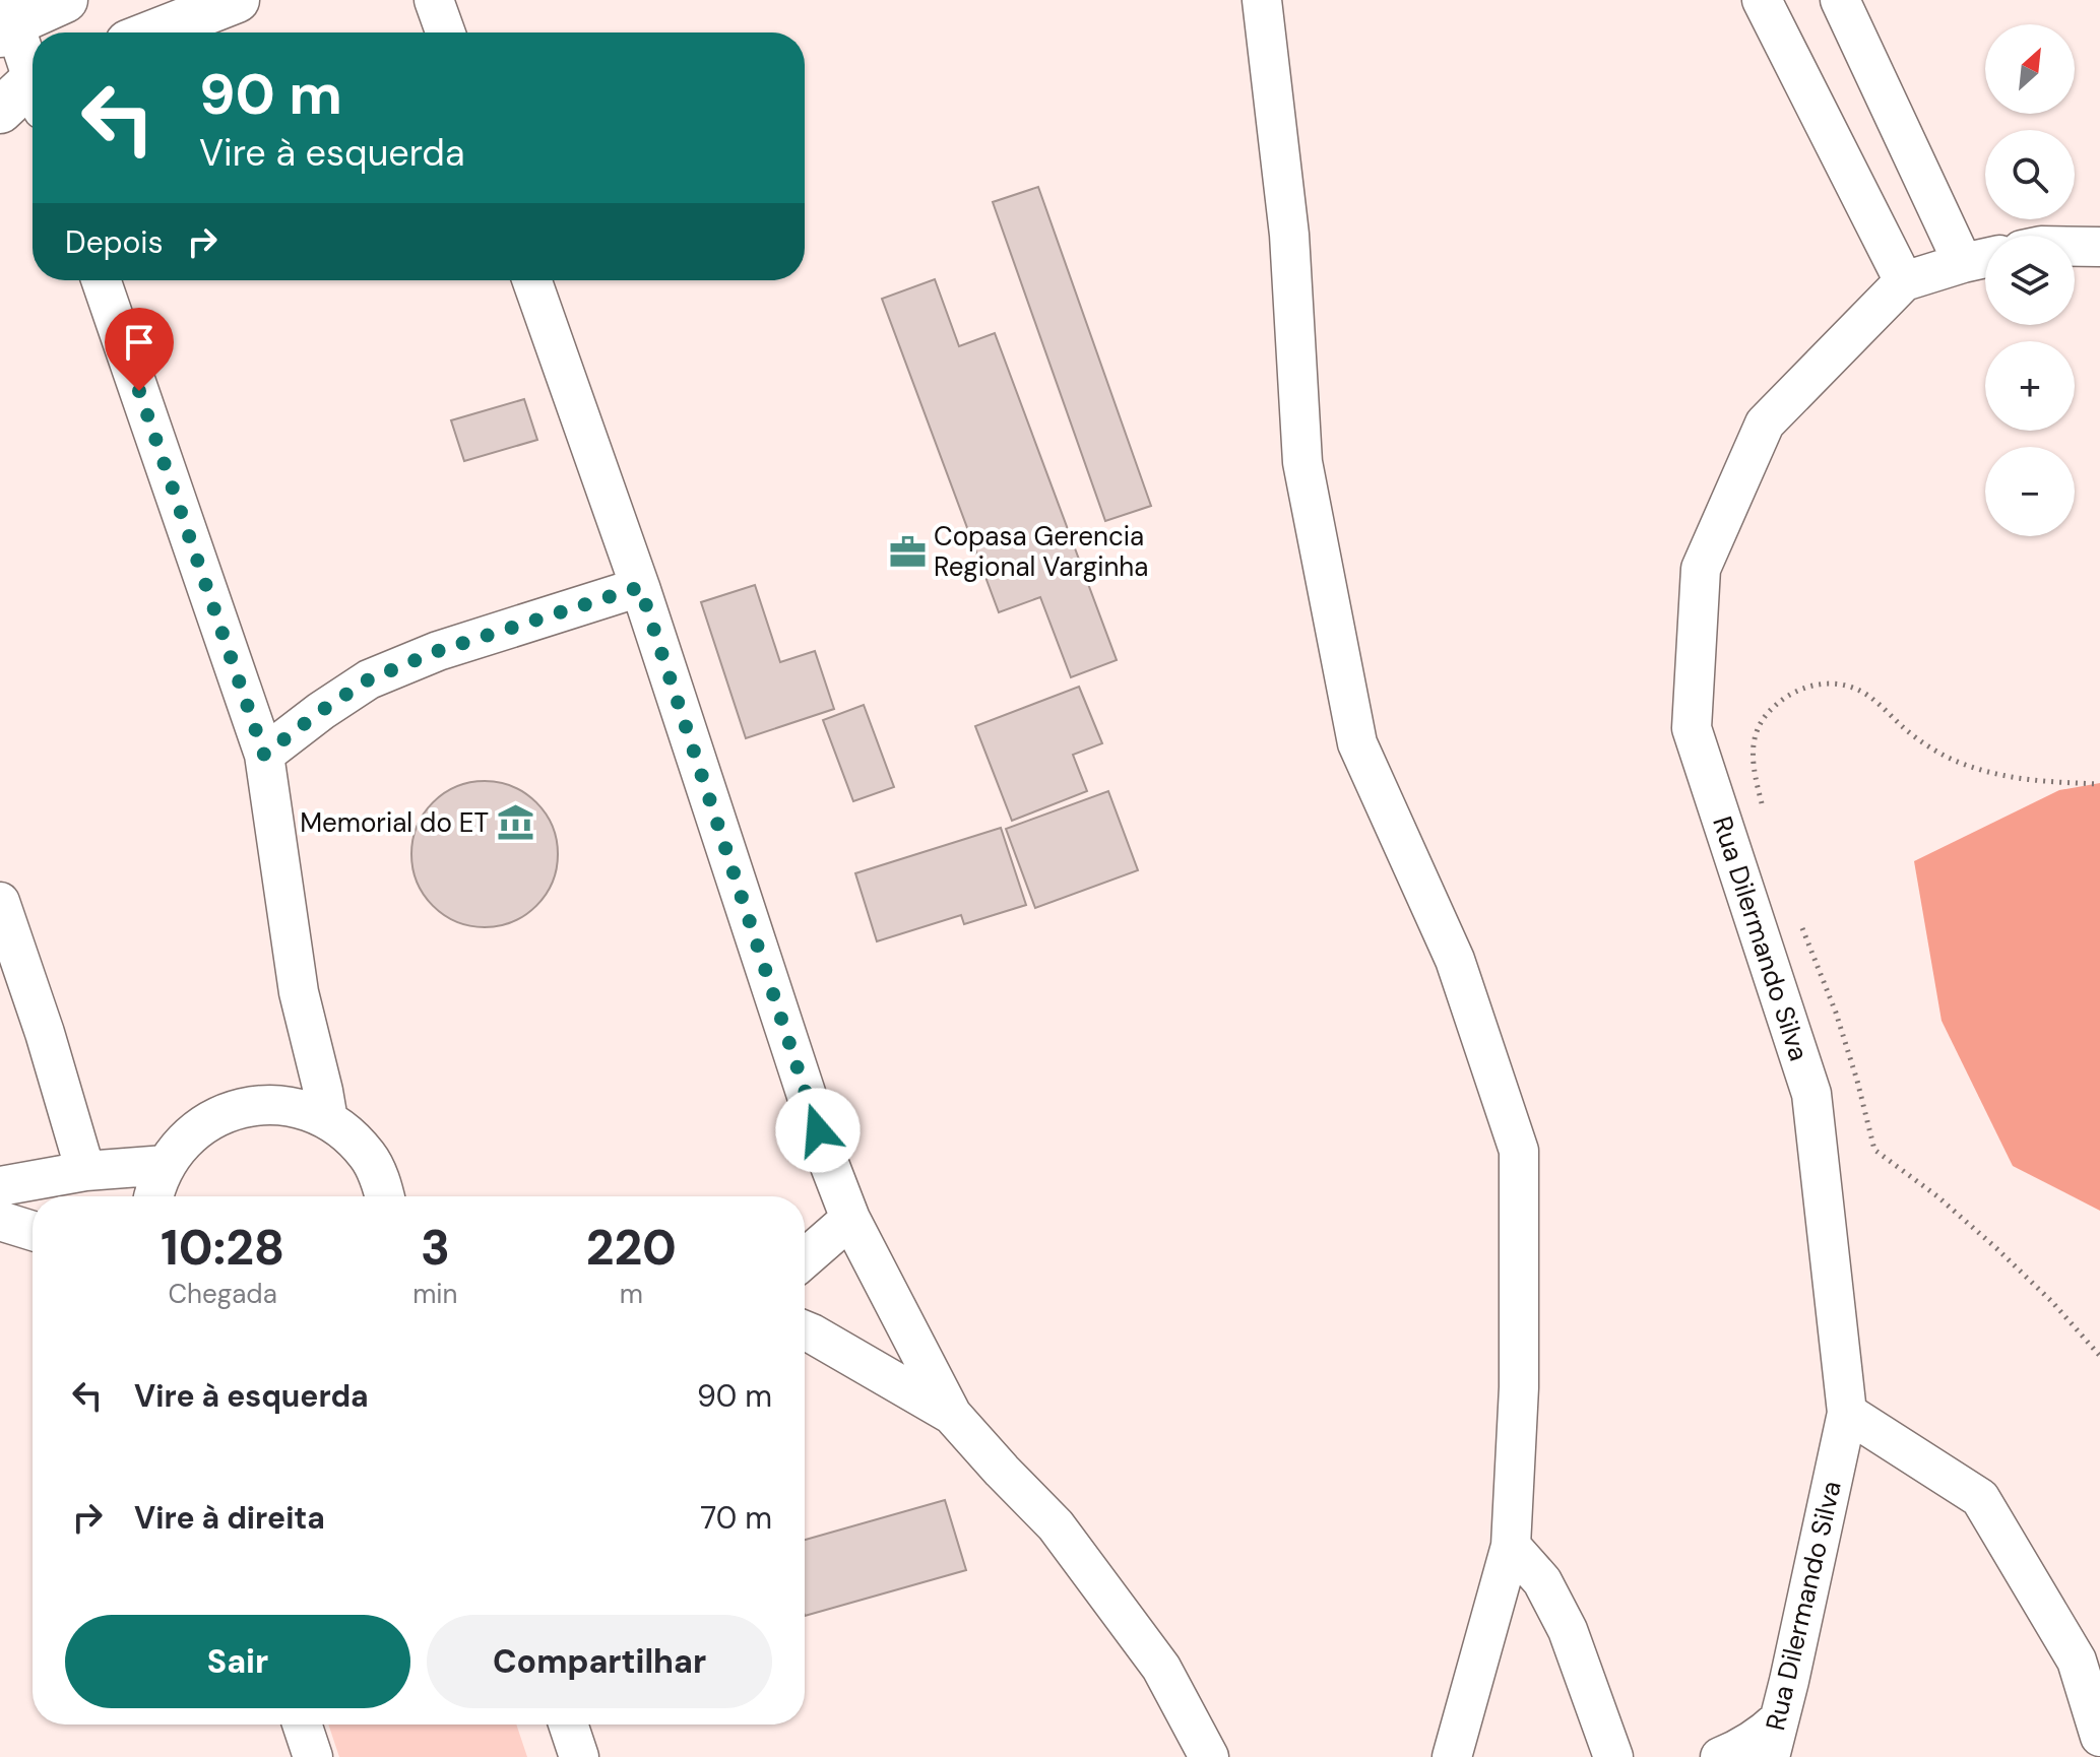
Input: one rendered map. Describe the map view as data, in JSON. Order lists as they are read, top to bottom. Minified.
{"streets":{"street":["Rua Dilermando Silva"]},"places":{"office":["Copasa Gerencia Regional Varginha"],"museum":["Memorial do ET"]},"north":"top right","page":{"map_buttons":["+","−"],"turn":["90 m","Vire à esquerda"],"then":"Depois","eta":["10:28","Chegada","3","min","220","m"],"list":[{"name":"Vire à esquerda","value":"90 m"},{"name":"Vire à direita","value":"70 m"}],"buttons":["Sair","Compartilhar"]}}
